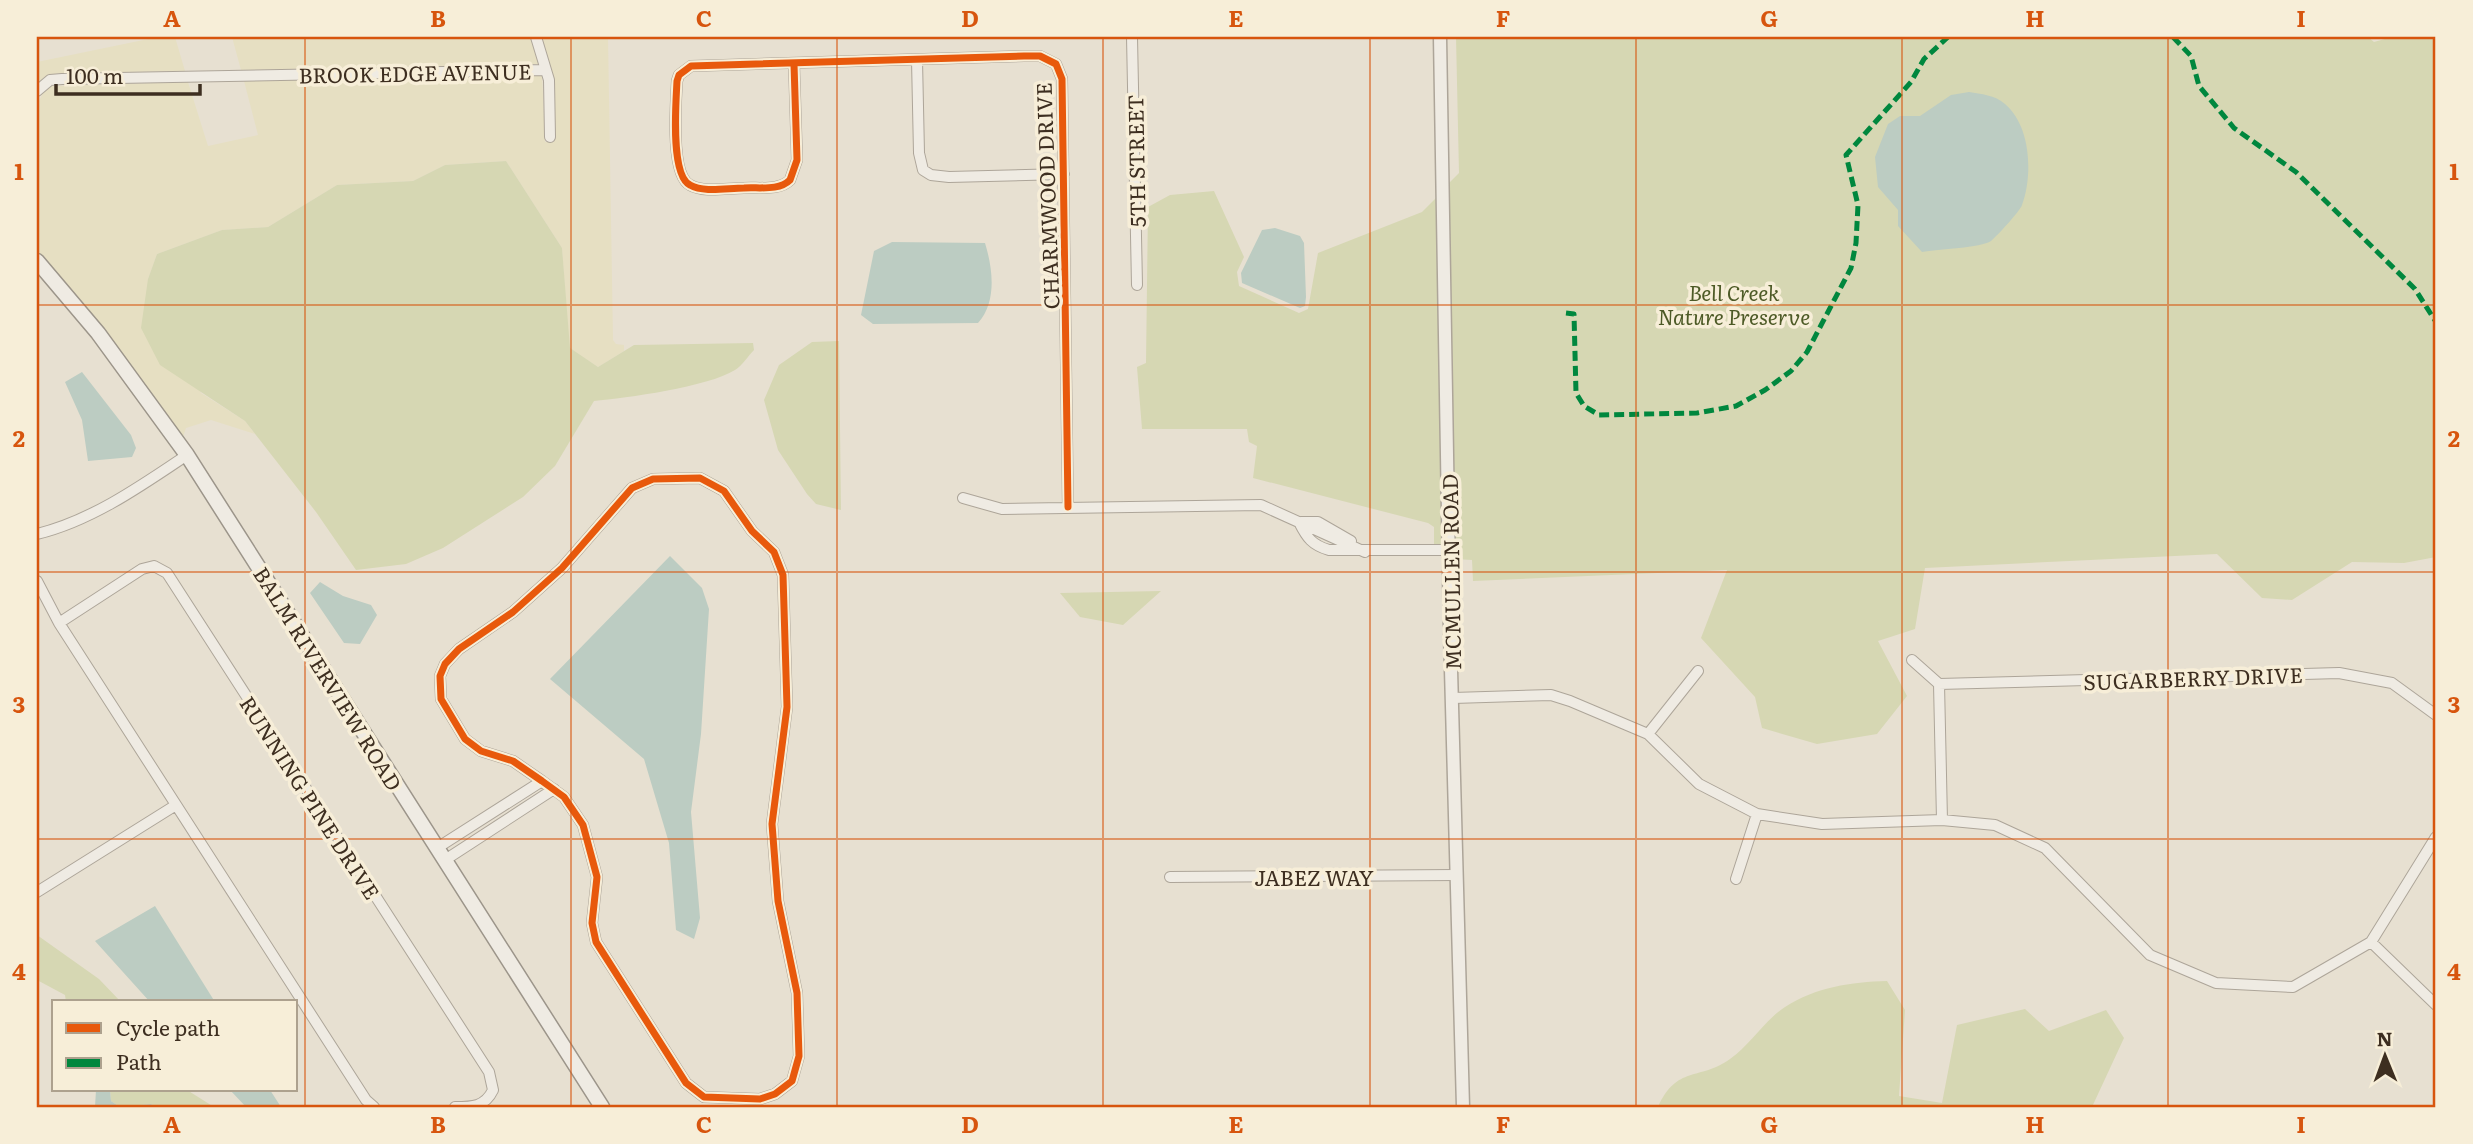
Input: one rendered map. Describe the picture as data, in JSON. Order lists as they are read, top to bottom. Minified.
{"streets":{"main road":["BALM RIVERVIEW ROAD"],"street":["BROOK EDGE AVENUE","5TH STREET","CHARMWOOD DRIVE","MCMULLEN ROAD","SUGARBERRY DRIVE","RUNNING PINE DRIVE","JABEZ WAY"]},"crossings":[["MCMULLEN ROAD","JABEZ WAY"]],"parks":["Bell Creek Nature Preserve"],"legend":["Cycle path","Path"],"scale_bar":"100 m","north":"top","grid":{"columns":["A","B","C","D","E","F","G","H","I"],"rows":["1","2","3","4"]}}
